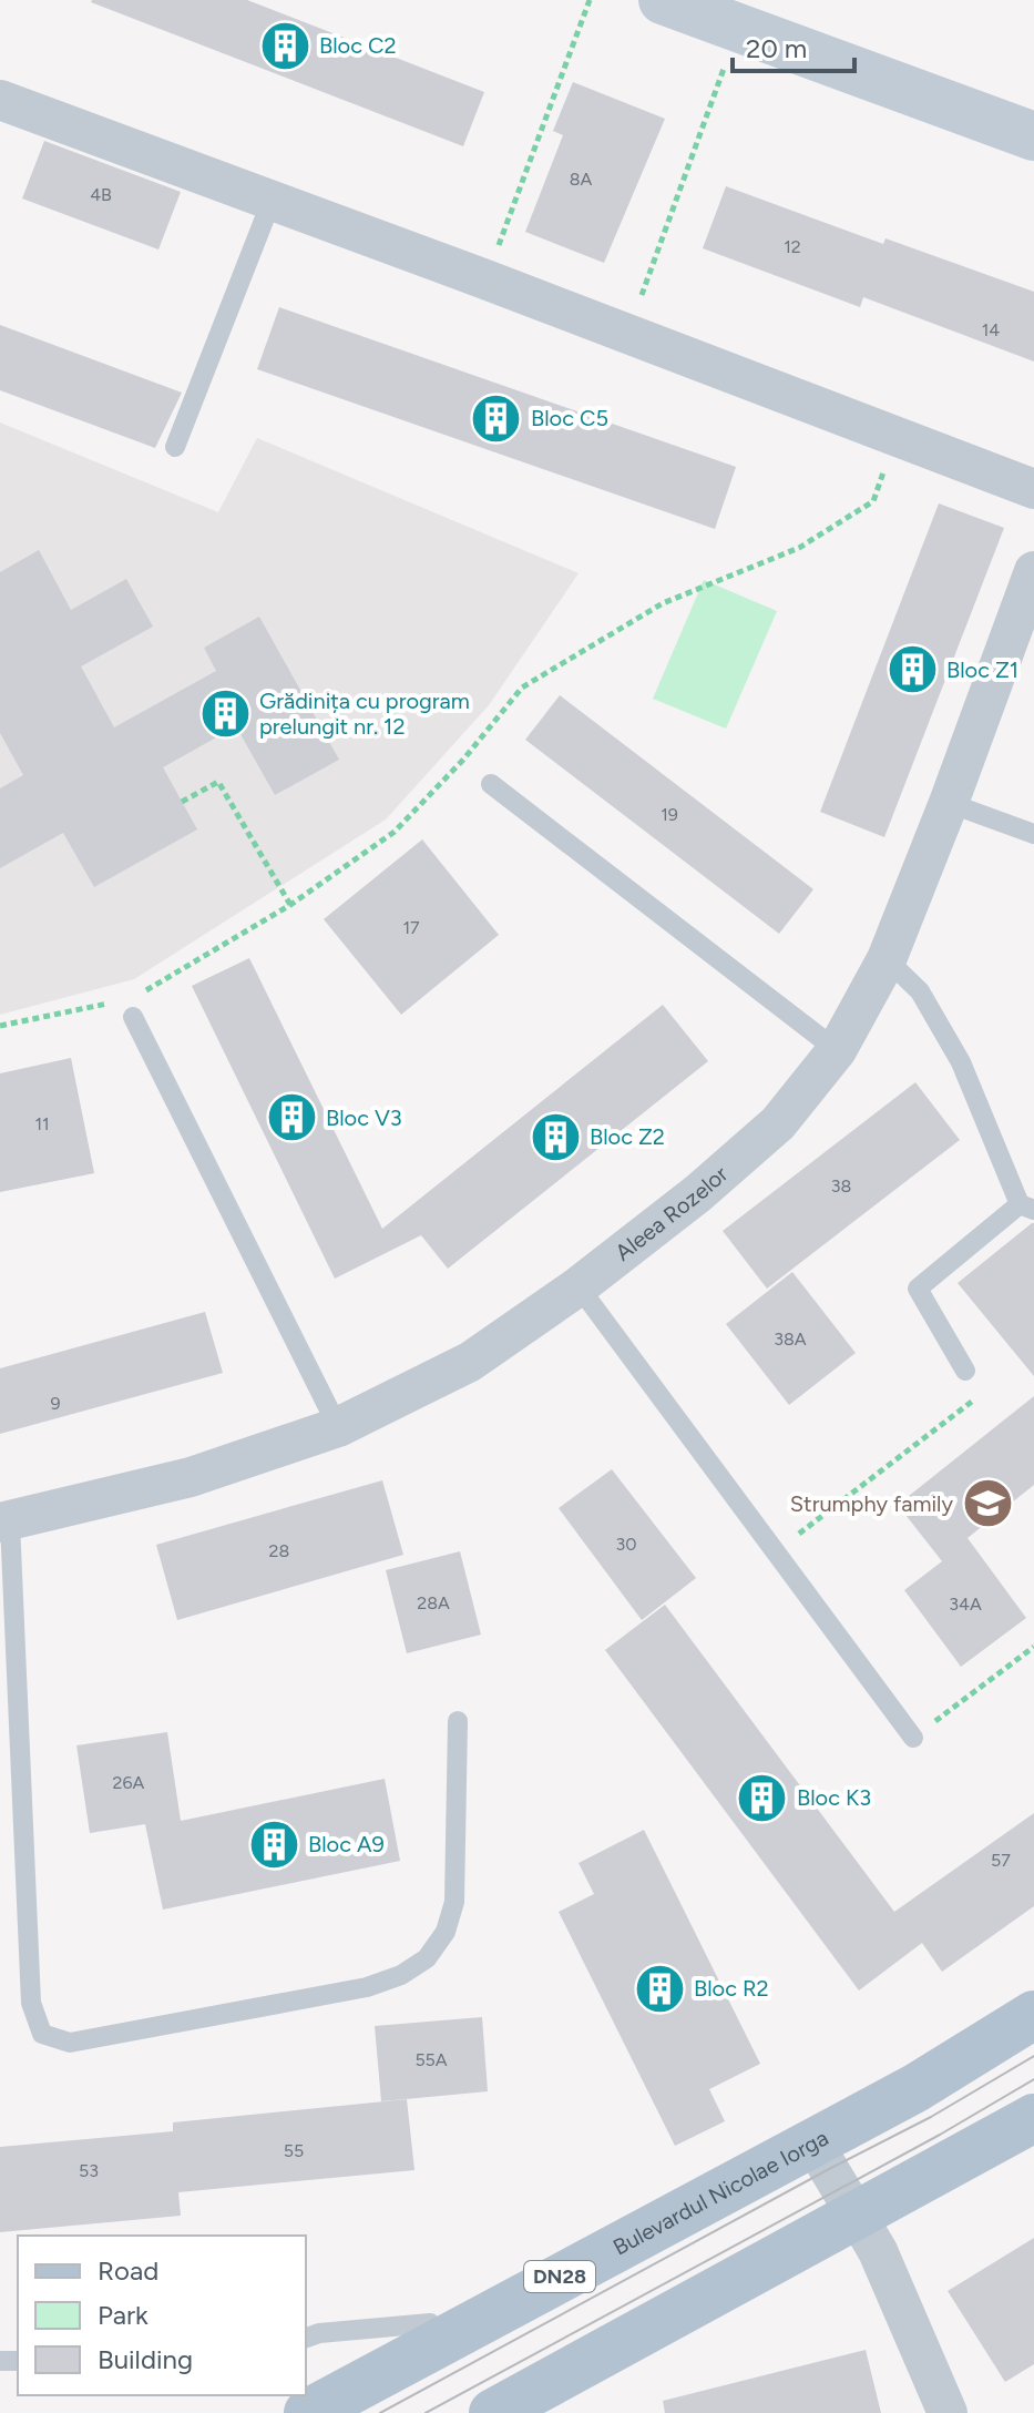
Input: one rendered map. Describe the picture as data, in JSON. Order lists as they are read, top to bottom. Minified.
{"streets":{"main road":["Bulevardul Nicolae Iorga","DN28"],"street":["Aleea Rozelor"]},"places":{"building":["Bloc C2","Bloc C5","Bloc Z1","Grădinița cu program prelungit nr. 12","Bloc V3","Bloc Z2","Bloc K3","Bloc A9","Bloc R2"],"school or university":["Strumphy family"]},"house_numbers":["8A","4B","12","14","19","17","11","38","38A","9","30","28","28A","34A","26A","57","55A","55","53"],"legend":["Road","Park","Building"],"scale_bar":"20 m"}
